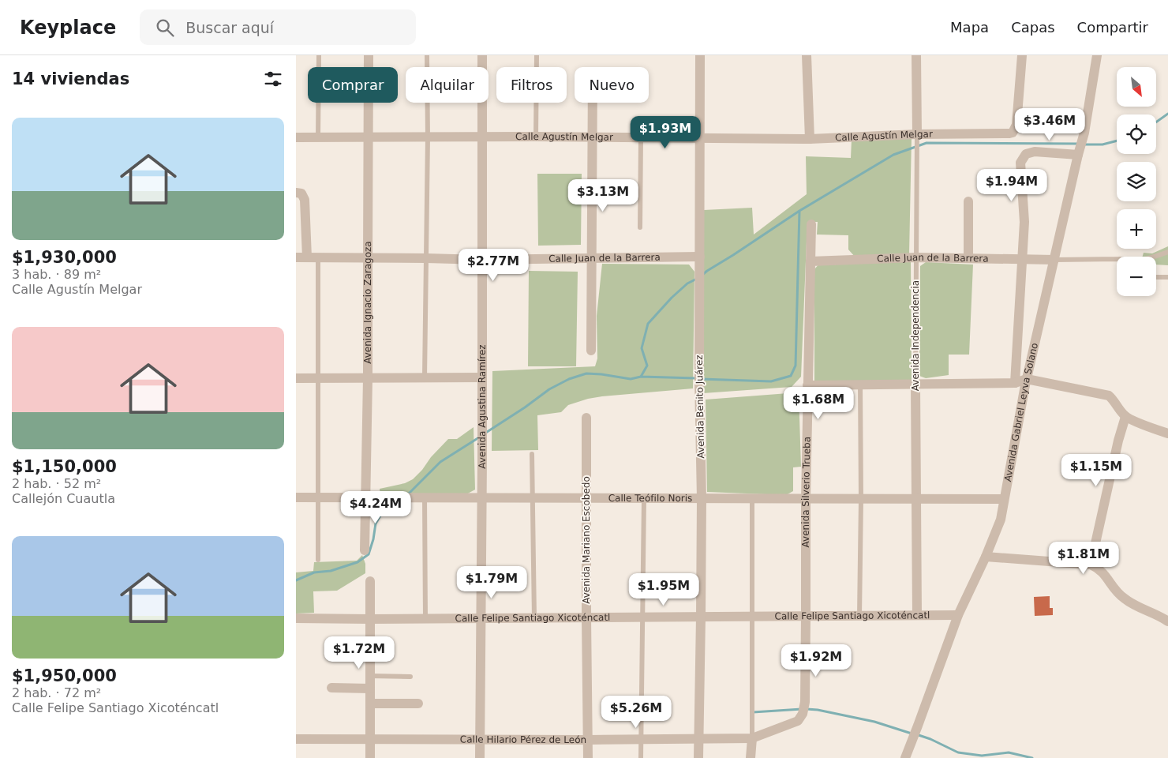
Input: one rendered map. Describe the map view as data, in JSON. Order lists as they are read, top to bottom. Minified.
{"streets":{"street":["Calle Agustín Melgar","Calle Juan de la Barrera","Avenida Ignacio Zaragoza","Avenida Independencia","Avenida Agustina Ramírez","Avenida Benito Juárez","Avenida Gabriel Leyva Solano","Avenida Silverio Trueba","Calle Teófilo Noris","Avenida Mariano Escobedo","Calle Felipe Santiago Xicoténcatl","Calle Hilario Pérez de León"]},"crossings":[["Calle Agustín Melgar","Avenida Ignacio Zaragoza"],["Calle Agustín Melgar","Avenida Independencia"],["Calle Agustín Melgar","Avenida Agustina Ramírez"],["Calle Agustín Melgar","Avenida Benito Juárez"],["Calle Juan de la Barrera","Avenida Ignacio Zaragoza"],["Calle Juan de la Barrera","Avenida Independencia"],["Calle Juan de la Barrera","Avenida Agustina Ramírez"],["Calle Juan de la Barrera","Avenida Benito Juárez"],["Calle Juan de la Barrera","Avenida Gabriel Leyva Solano"],["Calle Juan de la Barrera","Avenida Silverio Trueba"],["Avenida Ignacio Zaragoza","Calle Teófilo Noris"],["Avenida Independencia","Calle Teófilo Noris"],["Avenida Independencia","Calle Felipe Santiago Xicoténcatl"],["Avenida Agustina Ramírez","Calle Teófilo Noris"],["Avenida Agustina Ramírez","Calle Felipe Santiago Xicoténcatl"],["Avenida Agustina Ramírez","Calle Hilario Pérez de León"],["Avenida Benito Juárez","Calle Teófilo Noris"],["Avenida Benito Juárez","Calle Felipe Santiago Xicoténcatl"],["Avenida Benito Juárez","Calle Hilario Pérez de León"],["Avenida Gabriel Leyva Solano","Calle Teófilo Noris"],["Avenida Gabriel Leyva Solano","Calle Felipe Santiago Xicoténcatl"],["Avenida Silverio Trueba","Calle Teófilo Noris"],["Avenida Silverio Trueba","Calle Felipe Santiago Xicoténcatl"],["Avenida Silverio Trueba","Calle Hilario Pérez de León"],["Calle Teófilo Noris","Avenida Mariano Escobedo"],["Avenida Mariano Escobedo","Calle Felipe Santiago Xicoténcatl"],["Avenida Mariano Escobedo","Calle Hilario Pérez de León"]],"north":"bottom right","page":{"header":"Keyplace","search":"Buscar aquí","nav":["Mapa","Capas","Compartir"],"heading":"14 viviendas","map_buttons":["+","−"],"chip":["Comprar","Alquilar","Filtros","Nuevo"],"list":[{"name":"$1,930,000","note":"3 hab. · 89 m² · Calle Agustín Melgar"},{"name":"$1,150,000","note":"2 hab. · 52 m² · Callejón Cuautla"},{"name":"$1,950,000","note":"2 hab. · 72 m² · Calle Felipe Santiago Xicoténcatl"}],"price":["$3.46M","$1.93M","$1.94M","$3.13M","$2.77M","$1.68M","$1.15M","$4.24M","$1.81M","$1.79M","$1.95M","$1.72M","$1.92M","$5.26M"]}}
